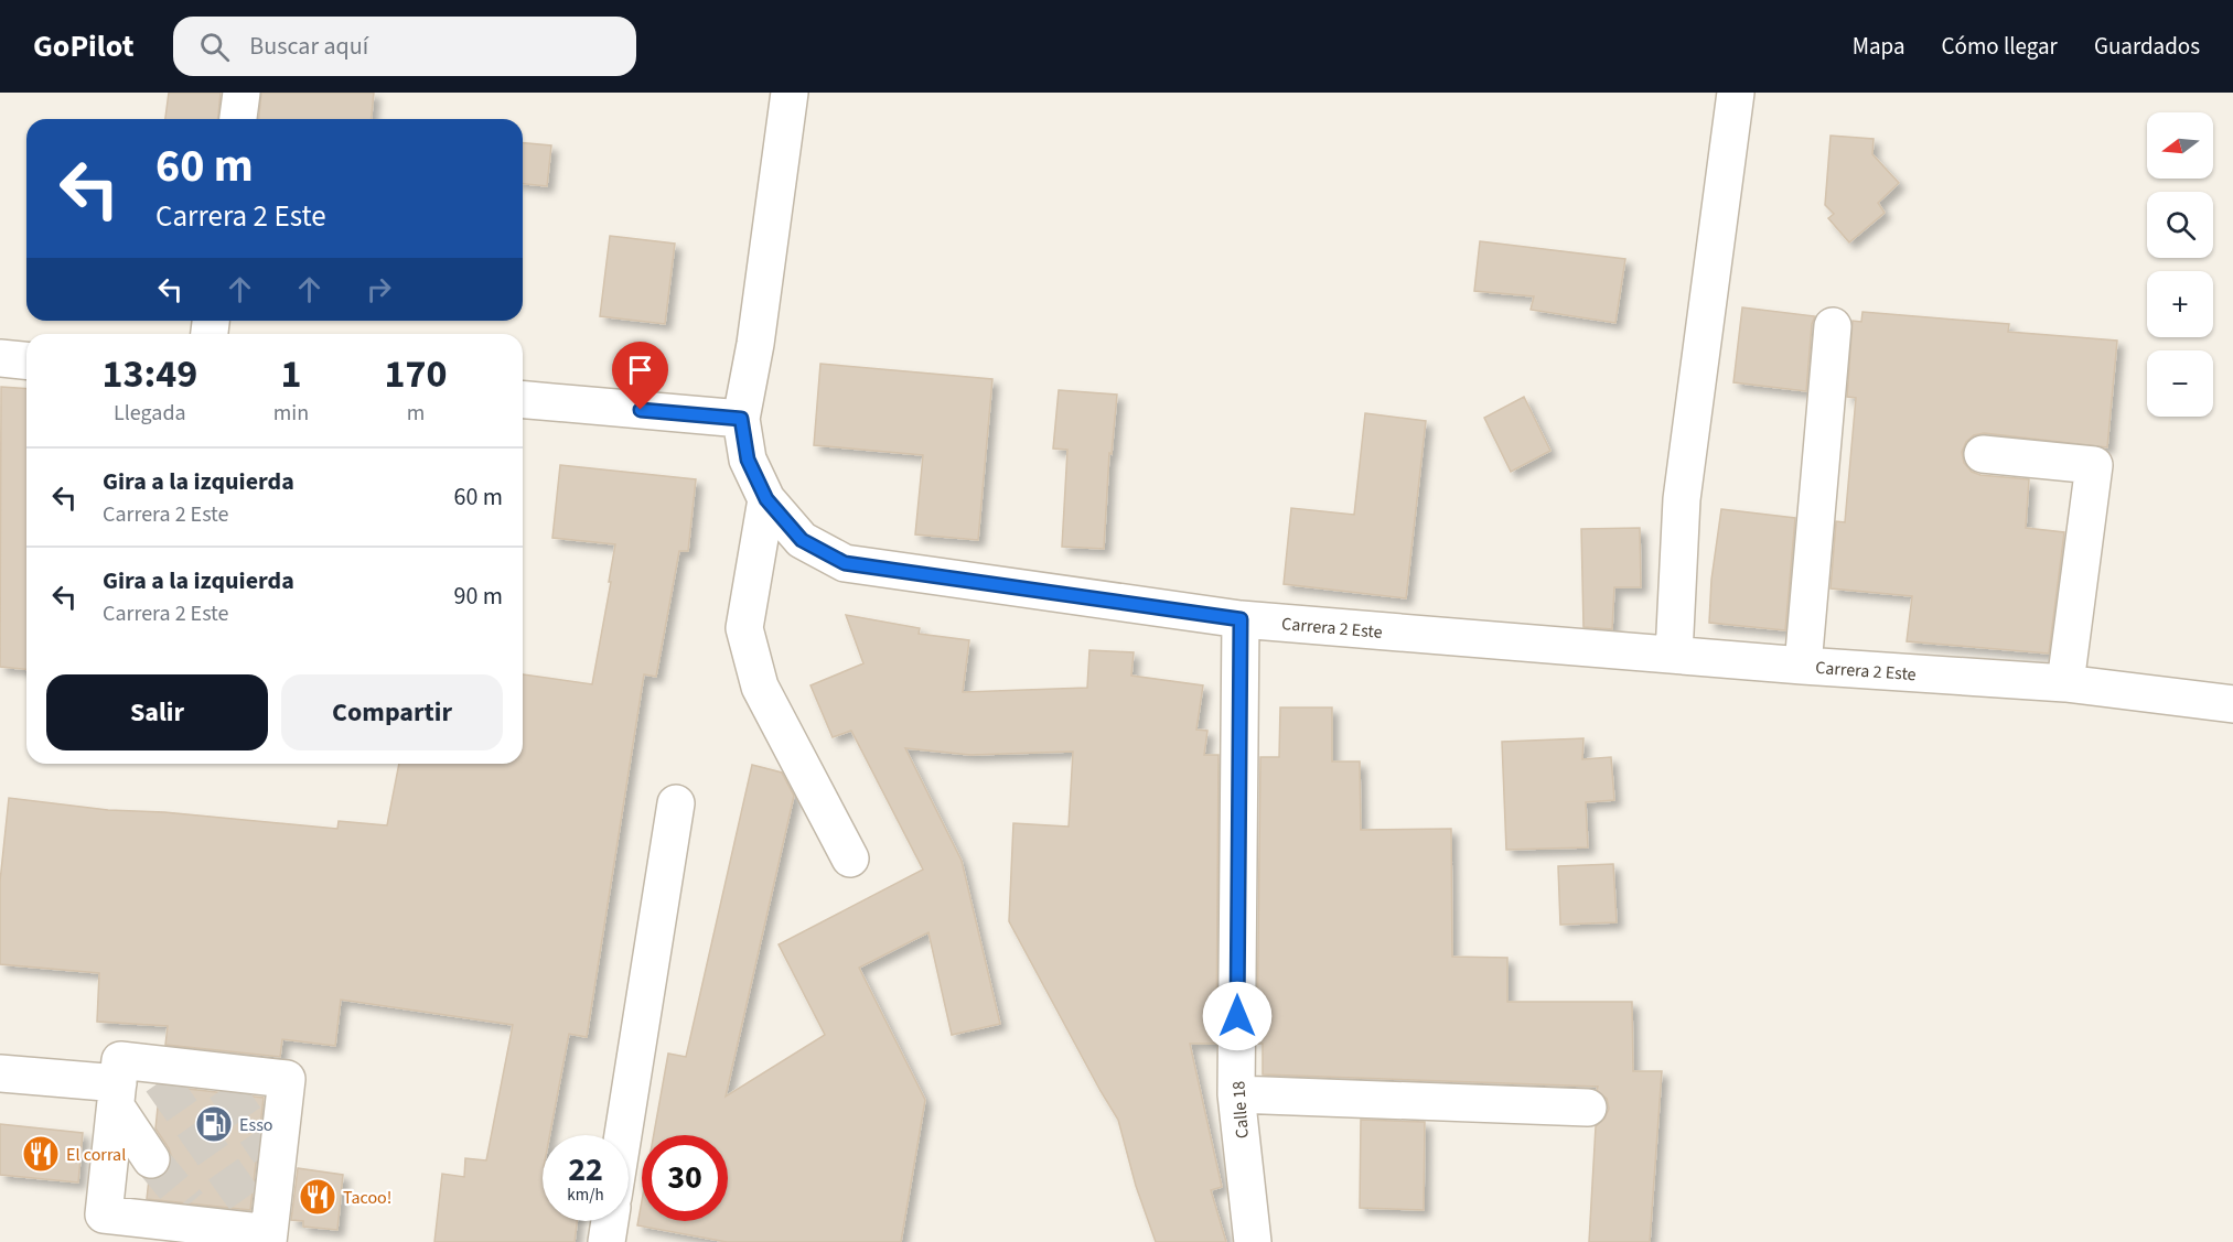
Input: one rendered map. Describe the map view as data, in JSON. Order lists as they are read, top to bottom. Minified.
{"streets":{"street":["Carrera 2 Este","Calle 18"]},"crossings":[["Carrera 2 Este","Calle 18"]],"places":{"fuel station":["Esso"],"restaurant":["El corral","Tacoo!"]},"north":"left","page":{"header":"GoPilot","search":"Buscar aquí","nav":["Mapa","Cómo llegar","Guardados"],"map_buttons":["+","−"],"turn":["60 m","Carrera 2 Este"],"eta":["13:49","Llegada","1","min","170","m"],"list":[{"name":"Gira a la izquierda","note":"Carrera 2 Este","value":"60 m"},{"name":"Gira a la izquierda","note":"Carrera 2 Este","value":"90 m"}],"buttons":["Salir","Compartir"],"speed":"22 km/h","limit":"30"}}
